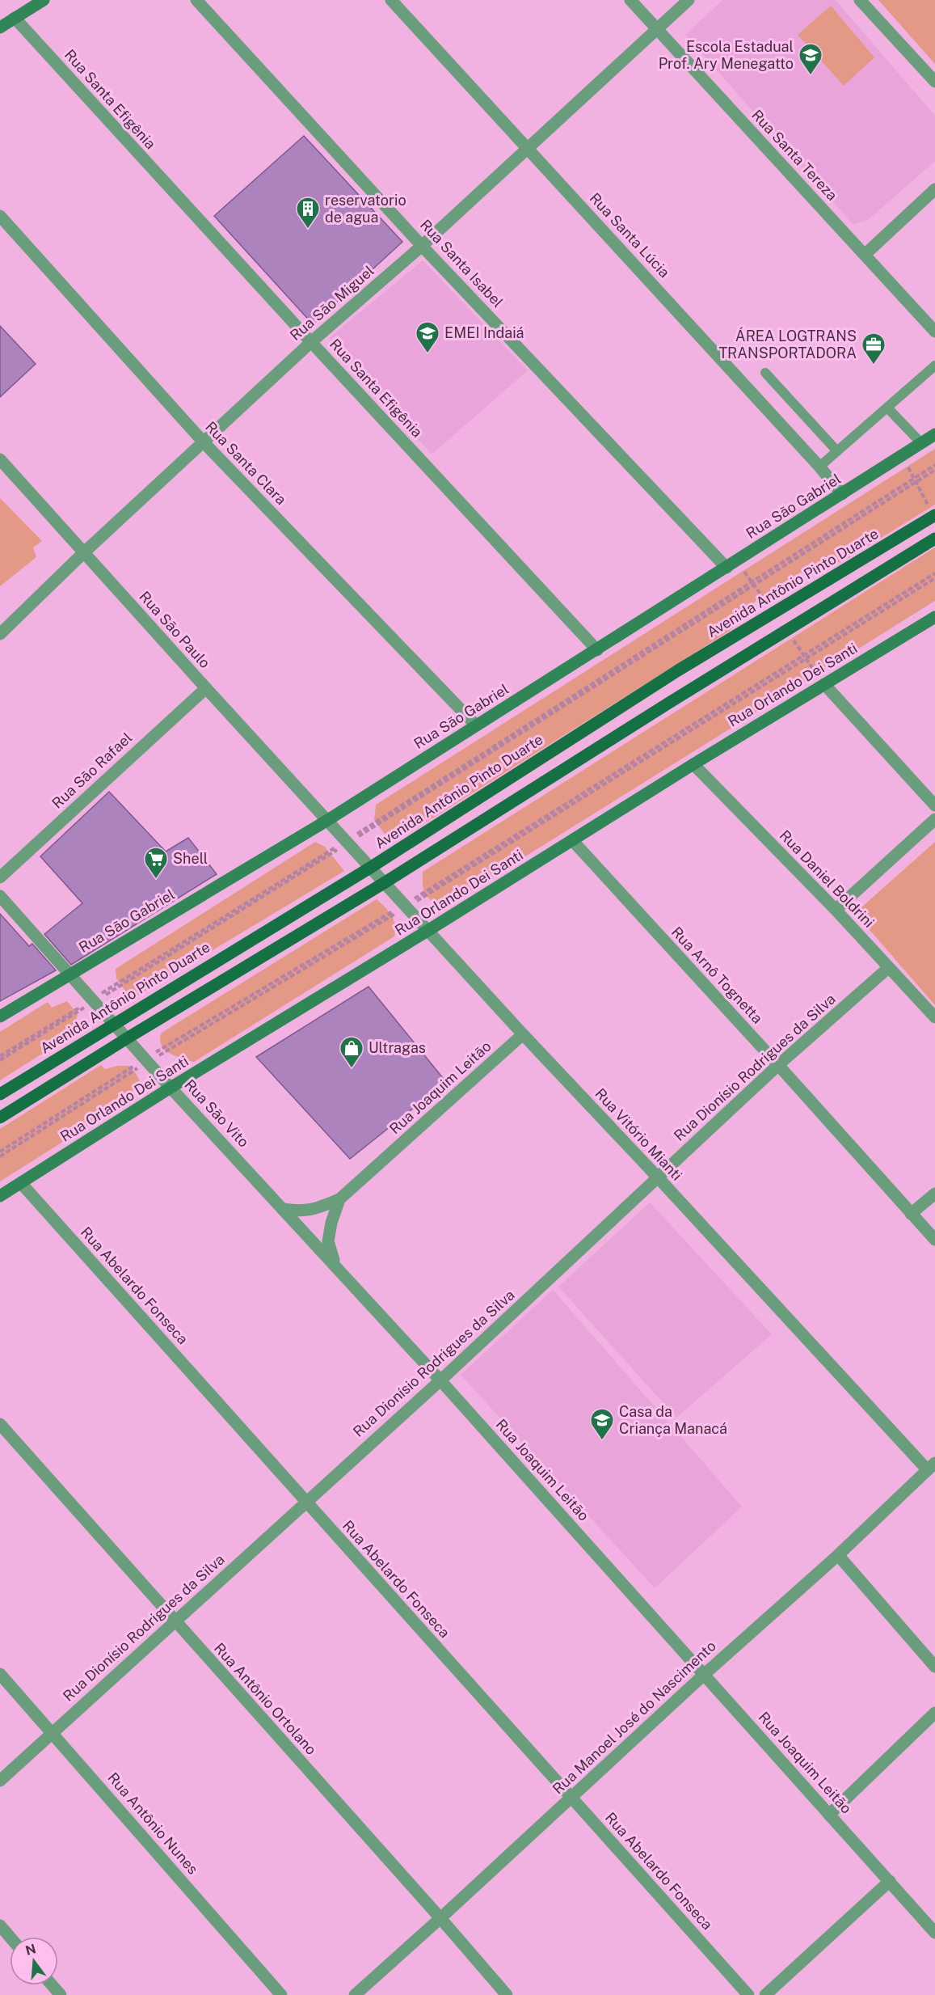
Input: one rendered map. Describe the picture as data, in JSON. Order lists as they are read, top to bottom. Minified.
{"streets":{"main road":["Rua São Gabriel","Avenida Antônio Pinto Duarte","Rua Orlando Dei Santi"],"street":["Rua Santa Efigênia","Rua Santa Tereza","Rua Santa Lúcia","Rua Santa Isabel","Rua São Miguel","Rua Santa Clara","Rua São Paulo","Rua São Rafael","Rua Daniel Boldrini","Rua Arnô Tognetta","Rua Dionísio Rodrigues da Silva","Rua Joaquim Leitão","Rua São Vito","Rua Vitório Mianti","Rua Abelardo Fonseca","Rua Antônio Ortolano","Rua Manoel José do Nascimento","Rua Antônio Nunes"]},"crossings":[["Rua Santa Efigênia","Rua São Miguel"],["Rua Santa Efigênia","Rua São Gabriel"],["Rua Santa Tereza","Rua São Miguel"],["Rua Santa Lúcia","Rua São Miguel"],["Rua Santa Lúcia","Rua São Gabriel"],["Rua Santa Isabel","Rua São Miguel"],["Rua Santa Isabel","Rua São Gabriel"],["Rua São Miguel","Rua Santa Clara"],["Rua São Miguel","Rua São Paulo"],["Rua Santa Clara","Rua São Gabriel"],["Rua São Gabriel","Rua São Paulo"],["Rua São Gabriel","Rua São Vito"],["Rua São Gabriel","Rua Vitório Mianti"],["Avenida Antônio Pinto Duarte","Rua São Vito"],["Avenida Antônio Pinto Duarte","Rua Vitório Mianti"],["Rua São Paulo","Rua São Rafael"],["Rua São Paulo","Rua Vitório Mianti"],["Rua Orlando Dei Santi","Rua Daniel Boldrini"],["Rua Orlando Dei Santi","Rua Arnô Tognetta"],["Rua Orlando Dei Santi","Rua São Vito"],["Rua Orlando Dei Santi","Rua Vitório Mianti"],["Rua Orlando Dei Santi","Rua Abelardo Fonseca"],["Rua Daniel Boldrini","Rua Dionísio Rodrigues da Silva"],["Rua Arnô Tognetta","Rua Dionísio Rodrigues da Silva"],["Rua Dionísio Rodrigues da Silva","Rua Joaquim Leitão"],["Rua Dionísio Rodrigues da Silva","Rua Vitório Mianti"],["Rua Dionísio Rodrigues da Silva","Rua Abelardo Fonseca"],["Rua Dionísio Rodrigues da Silva","Rua Antônio Ortolano"],["Rua Dionísio Rodrigues da Silva","Rua Antônio Nunes"],["Rua Joaquim Leitão","Rua São Vito"],["Rua Joaquim Leitão","Rua Vitório Mianti"],["Rua Joaquim Leitão","Rua Manoel José do Nascimento"],["Rua Vitório Mianti","Rua Manoel José do Nascimento"],["Rua Abelardo Fonseca","Rua Manoel José do Nascimento"],["Rua Antônio Ortolano","Rua Manoel José do Nascimento"]],"places":{"school or university":["Escola Estadual Prof. Ary Menegatto","EMEI Indaiá","Casa da Criança Manacá"],"building":["reservatorio de agua"],"office":["ÁREA LOGTRANS TRANSPORTADORA"],"supermarket":["Shell"],"shop":["Ultragas"]},"north":"top"}
